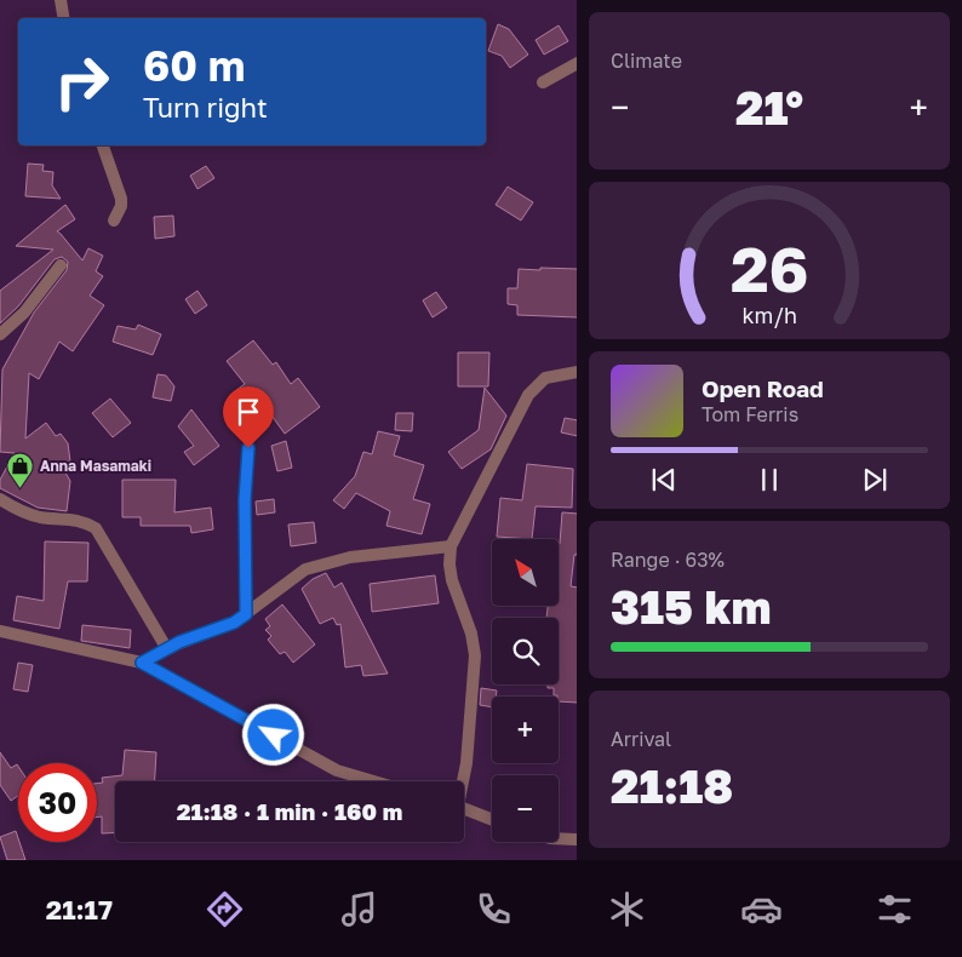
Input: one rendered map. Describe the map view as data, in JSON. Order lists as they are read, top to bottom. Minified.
{"places":{"shop":["Anna Masamaki"]},"north":"top left","page":{"tile":["Climate",["Range · 63%","315 km"],["Arrival","21:18"]],"turn":["60 m","Turn right"],"heat":["−","21°","+"],"song":["Open Road","Tom Ferris"],"map_buttons":["+","−"],"limit":"30","trip":"21:18 · 1 min · 160 m","tabs":"21:17","gauge":["26","km/h"]}}
